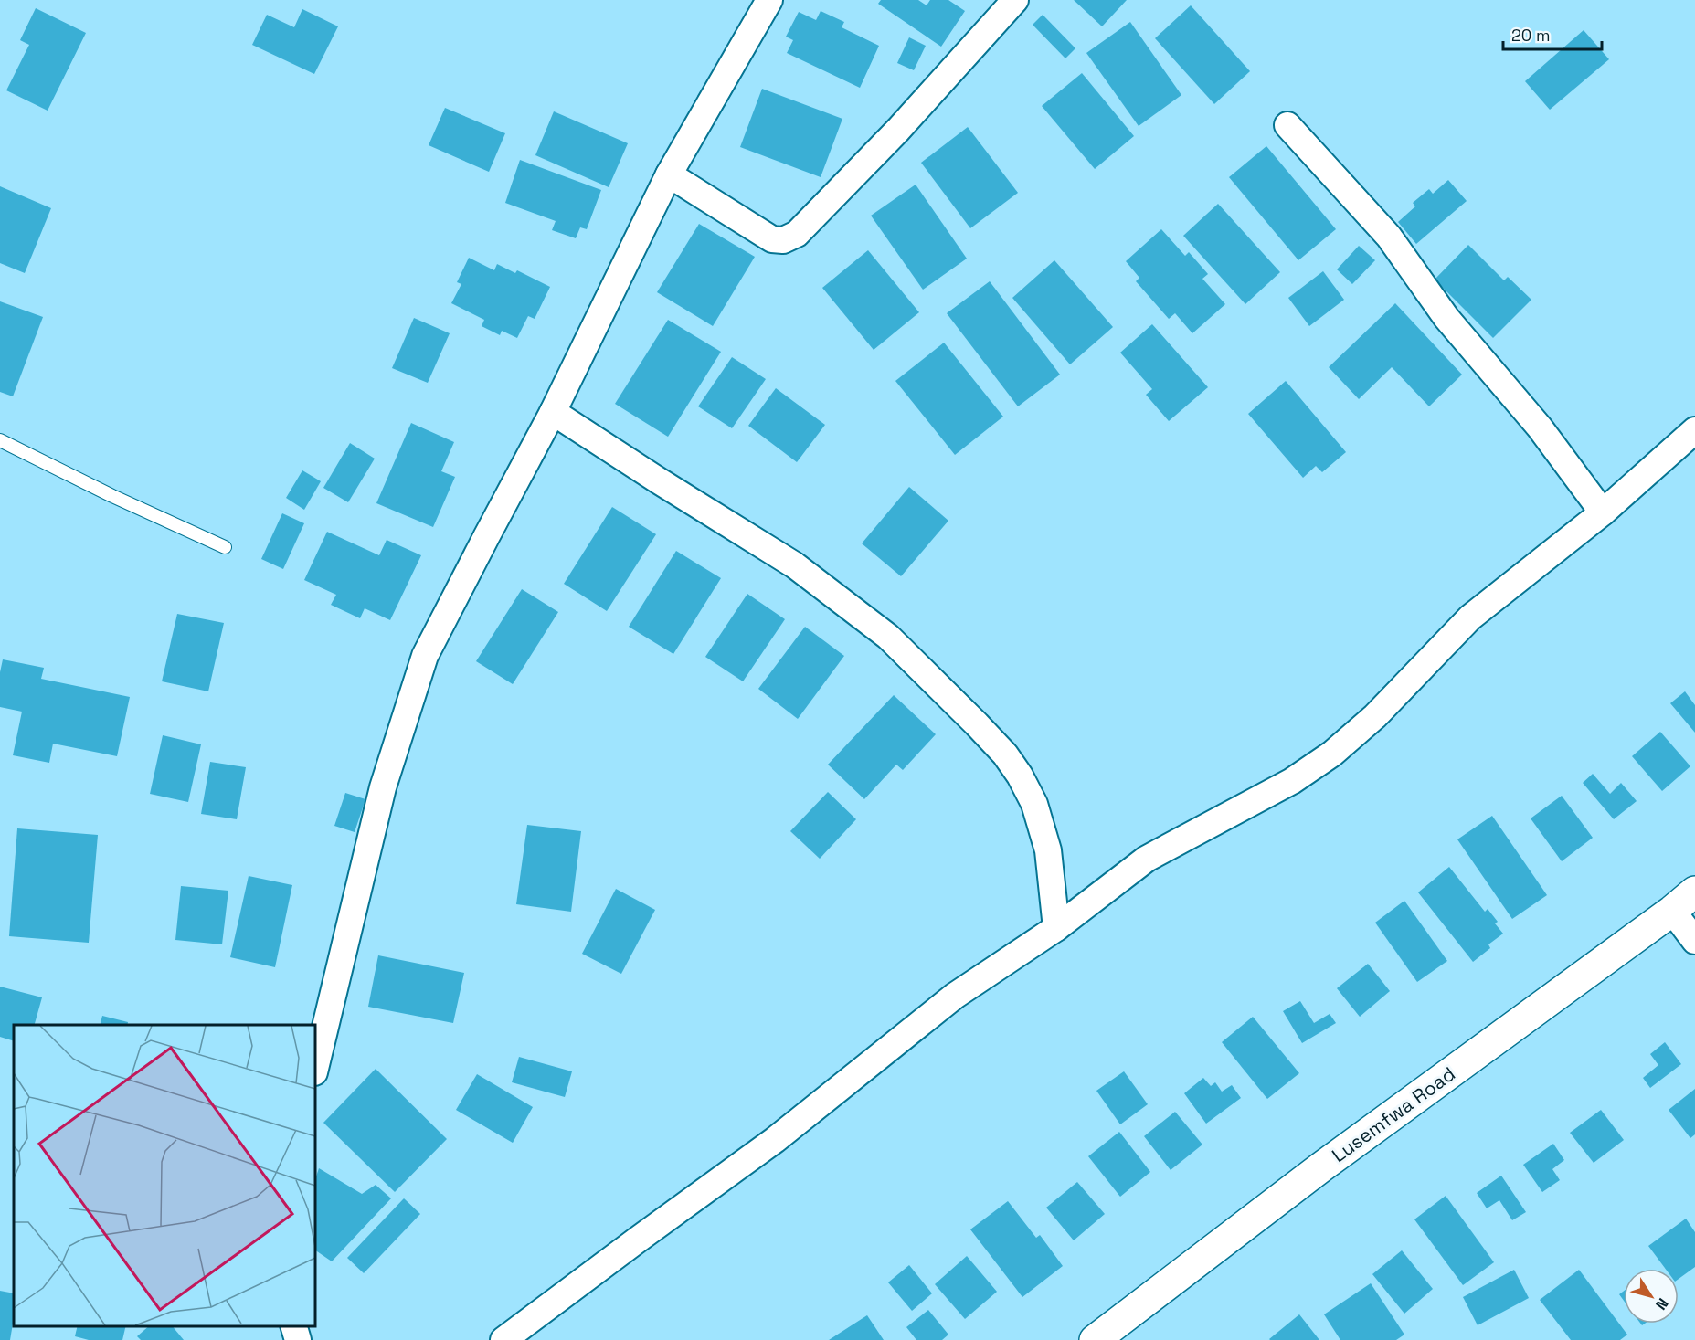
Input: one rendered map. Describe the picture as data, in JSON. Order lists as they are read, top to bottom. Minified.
{"streets":{"street":["Lusemfwa Road"]},"scale_bar":"20 m","north":"bottom right"}
